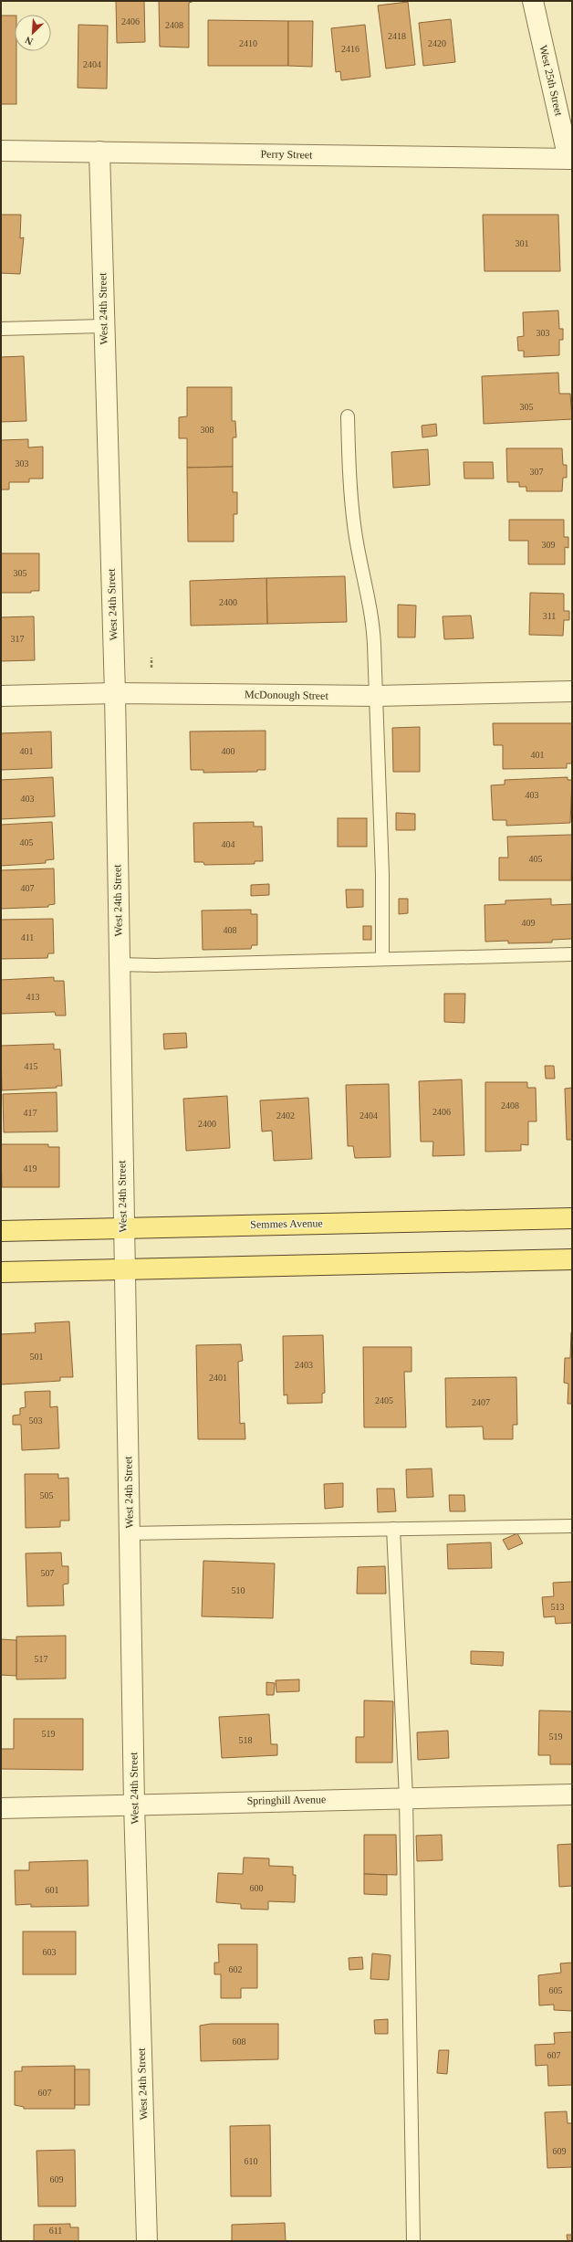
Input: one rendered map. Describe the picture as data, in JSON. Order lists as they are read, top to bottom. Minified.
{"streets":{"main road":["Semmes Avenue"],"street":["West 25th Street","Perry Street","West 24th Street","McDonough Street","Springhill Avenue"]},"crossings":[["West 25th Street","Perry Street"],["Perry Street","West 24th Street"],["West 24th Street","McDonough Street"],["West 24th Street","Semmes Avenue"],["West 24th Street","Springhill Avenue"]],"house_numbers":["2406","2408","2418","2410","2420","2416","2404","301","303","305","308","303","307","309","305","2400","311","317","401","400","401","403","403","405","404","405","407","409","408","411","413","415","2408","2406","417","2402","2404","2400","419","501","2403","2401","2405","2407","503","505","507","510","513","517","519","519","518","600","601","603","602","605","608","607","607","609","610","609","611"],"north":"bottom left"}
